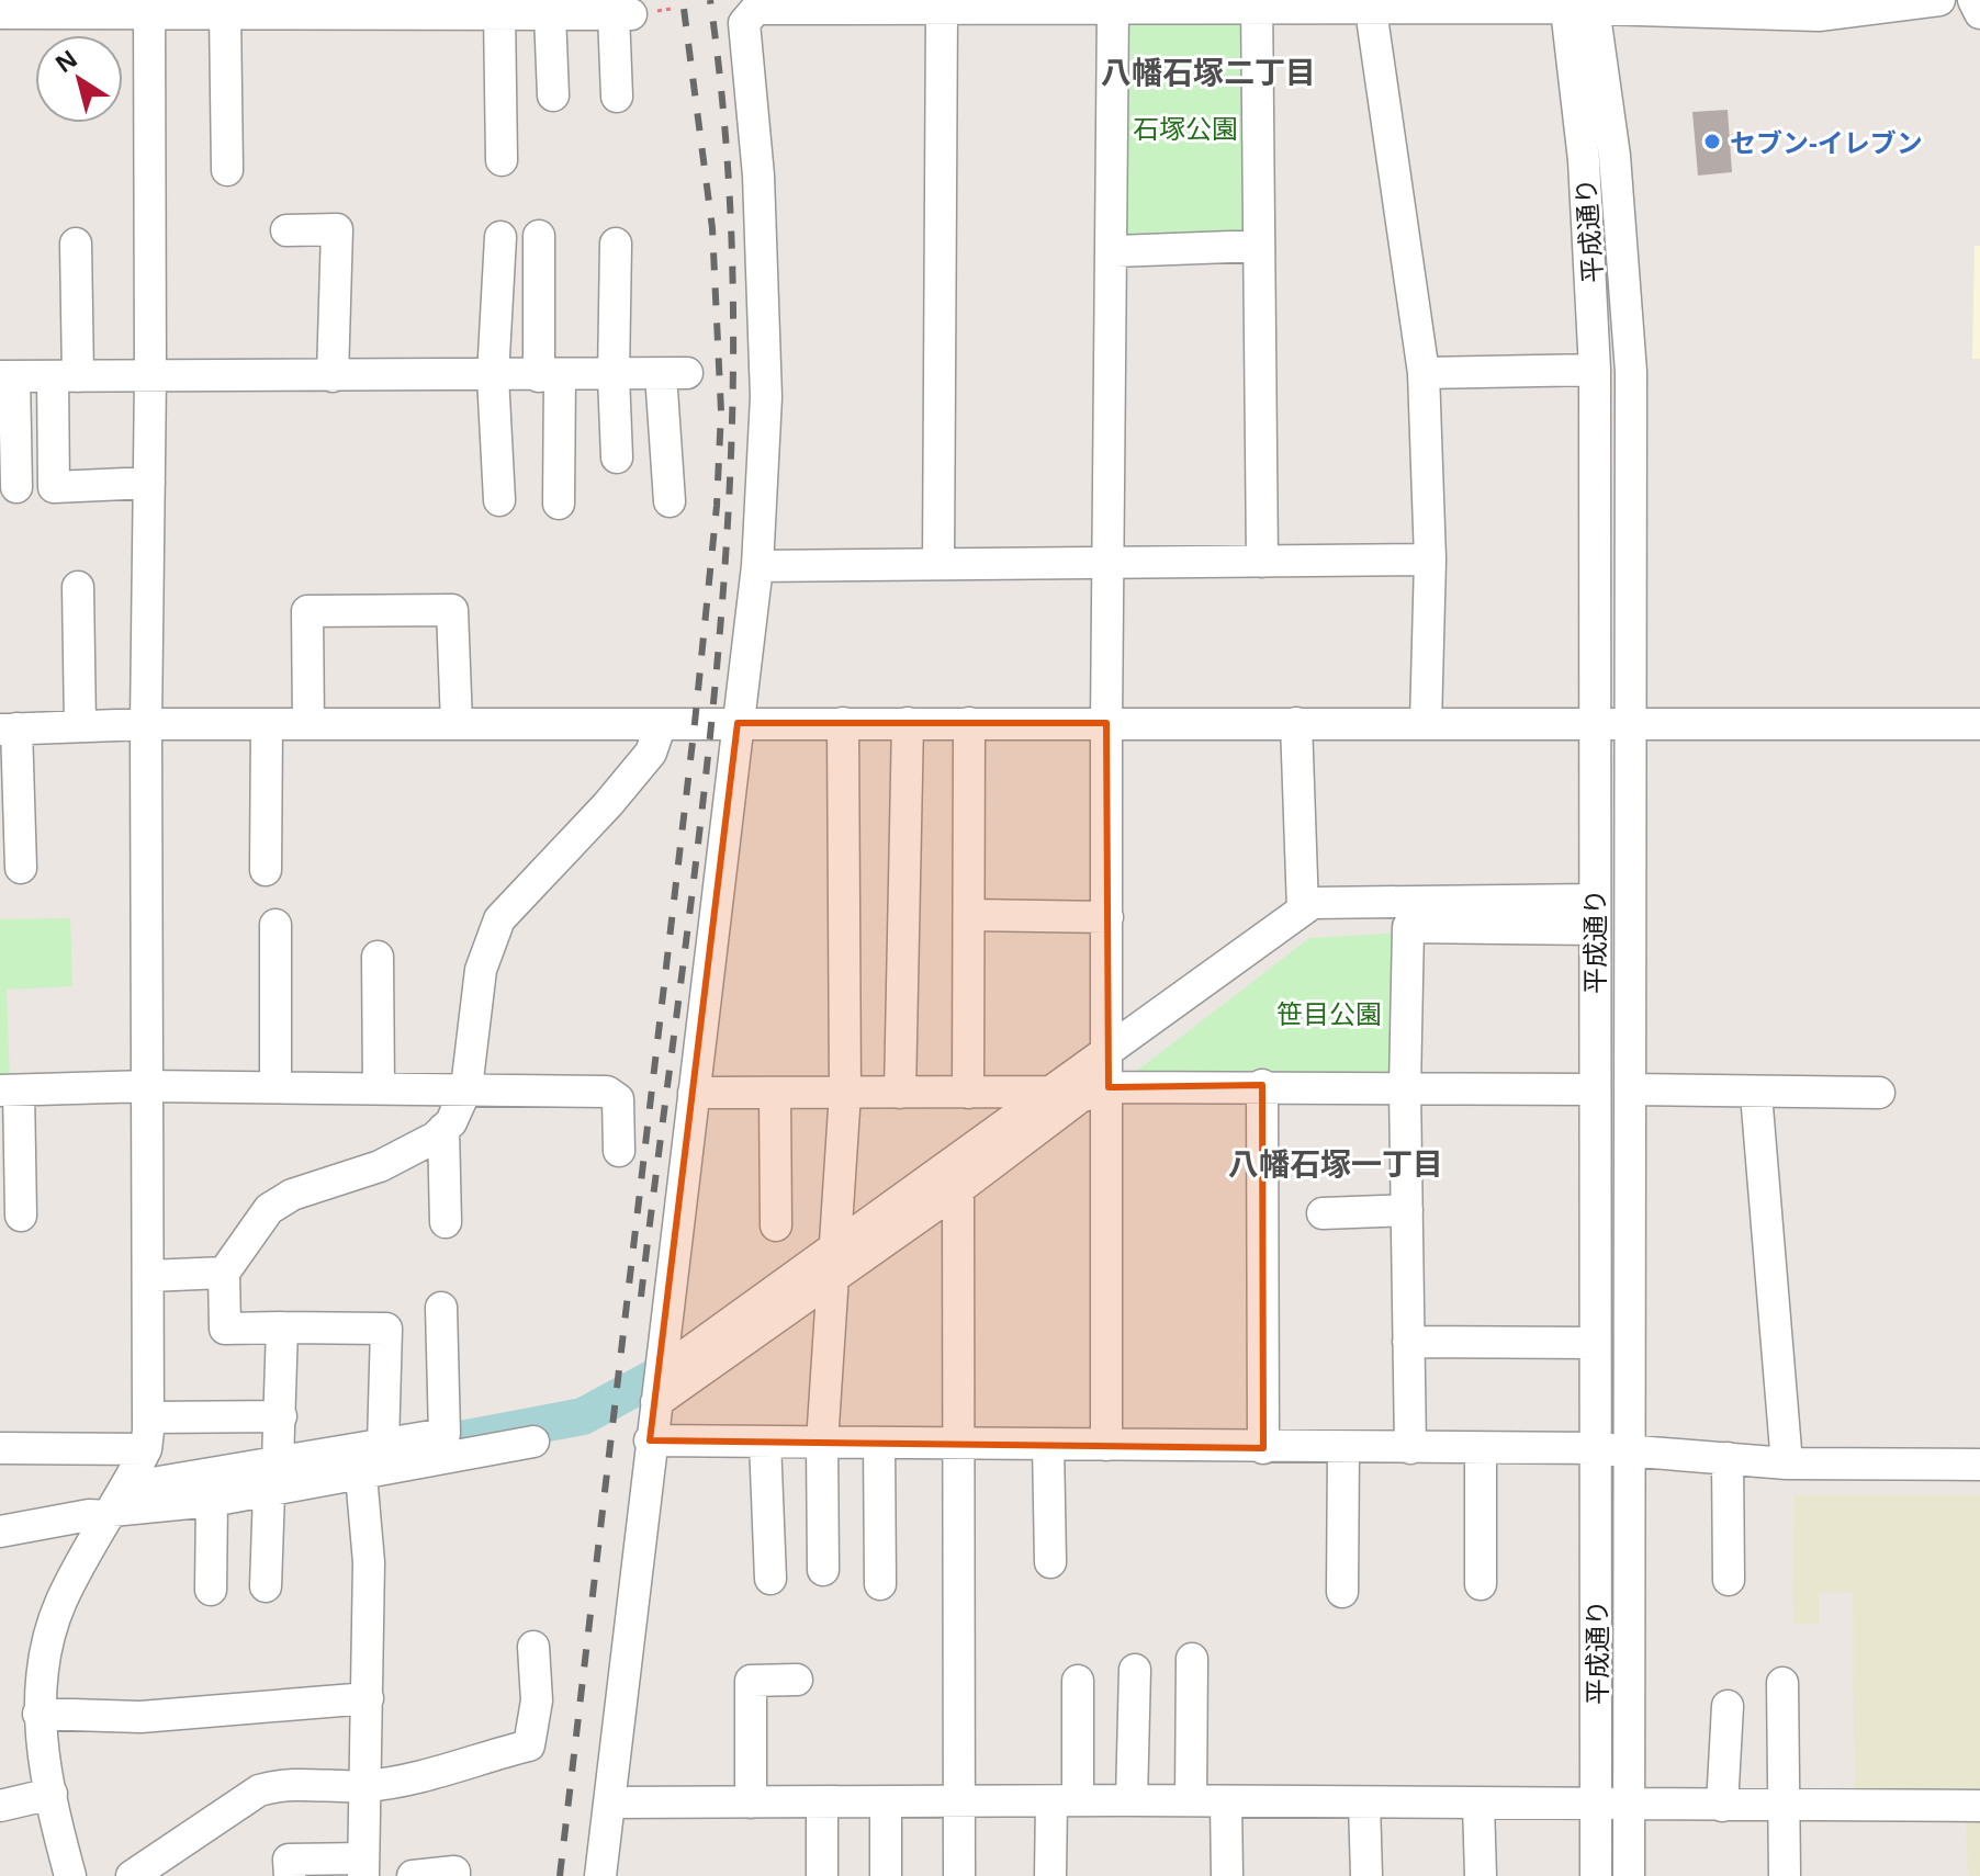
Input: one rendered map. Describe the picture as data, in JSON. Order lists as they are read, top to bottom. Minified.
{"streets":{"street":["平成通り"]},"districts":["八幡石塚二丁目","八幡石塚一丁目"],"parks":["石塚公園","笹目公園"],"places":["セブン-イレブン"],"north":"top left"}
